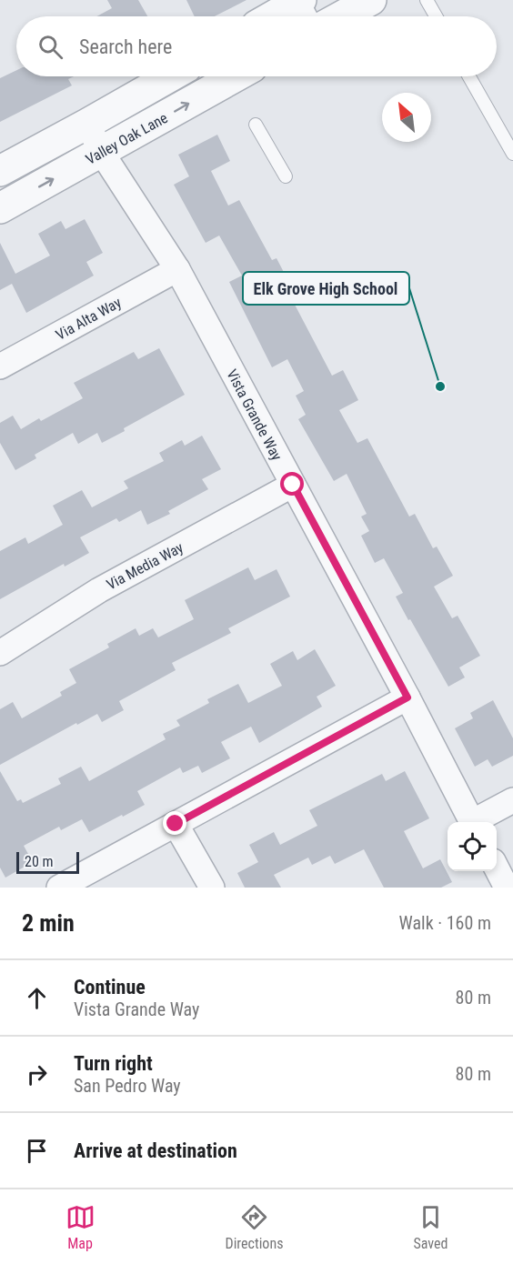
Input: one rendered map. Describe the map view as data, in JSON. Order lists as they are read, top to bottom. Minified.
{"streets":{"street":["Valley Oak Lane","Via Alta Way","Vista Grande Way","Via Media Way"]},"crossings":[["Valley Oak Lane","Vista Grande Way"],["Via Alta Way","Vista Grande Way"],["Vista Grande Way","Via Media Way"]],"places":["Elk Grove High School"],"scale_bar":"20 m","north":"top left","page":{"search":"Search here","scale":"20 m","heading":["2 min","Walk · 160 m"],"list":[["Continue","Vista Grande Way","80 m"],["Turn right","San Pedro Way","80 m"],"Arrive at destination"],"nav":["Map","Directions","Saved"]}}
